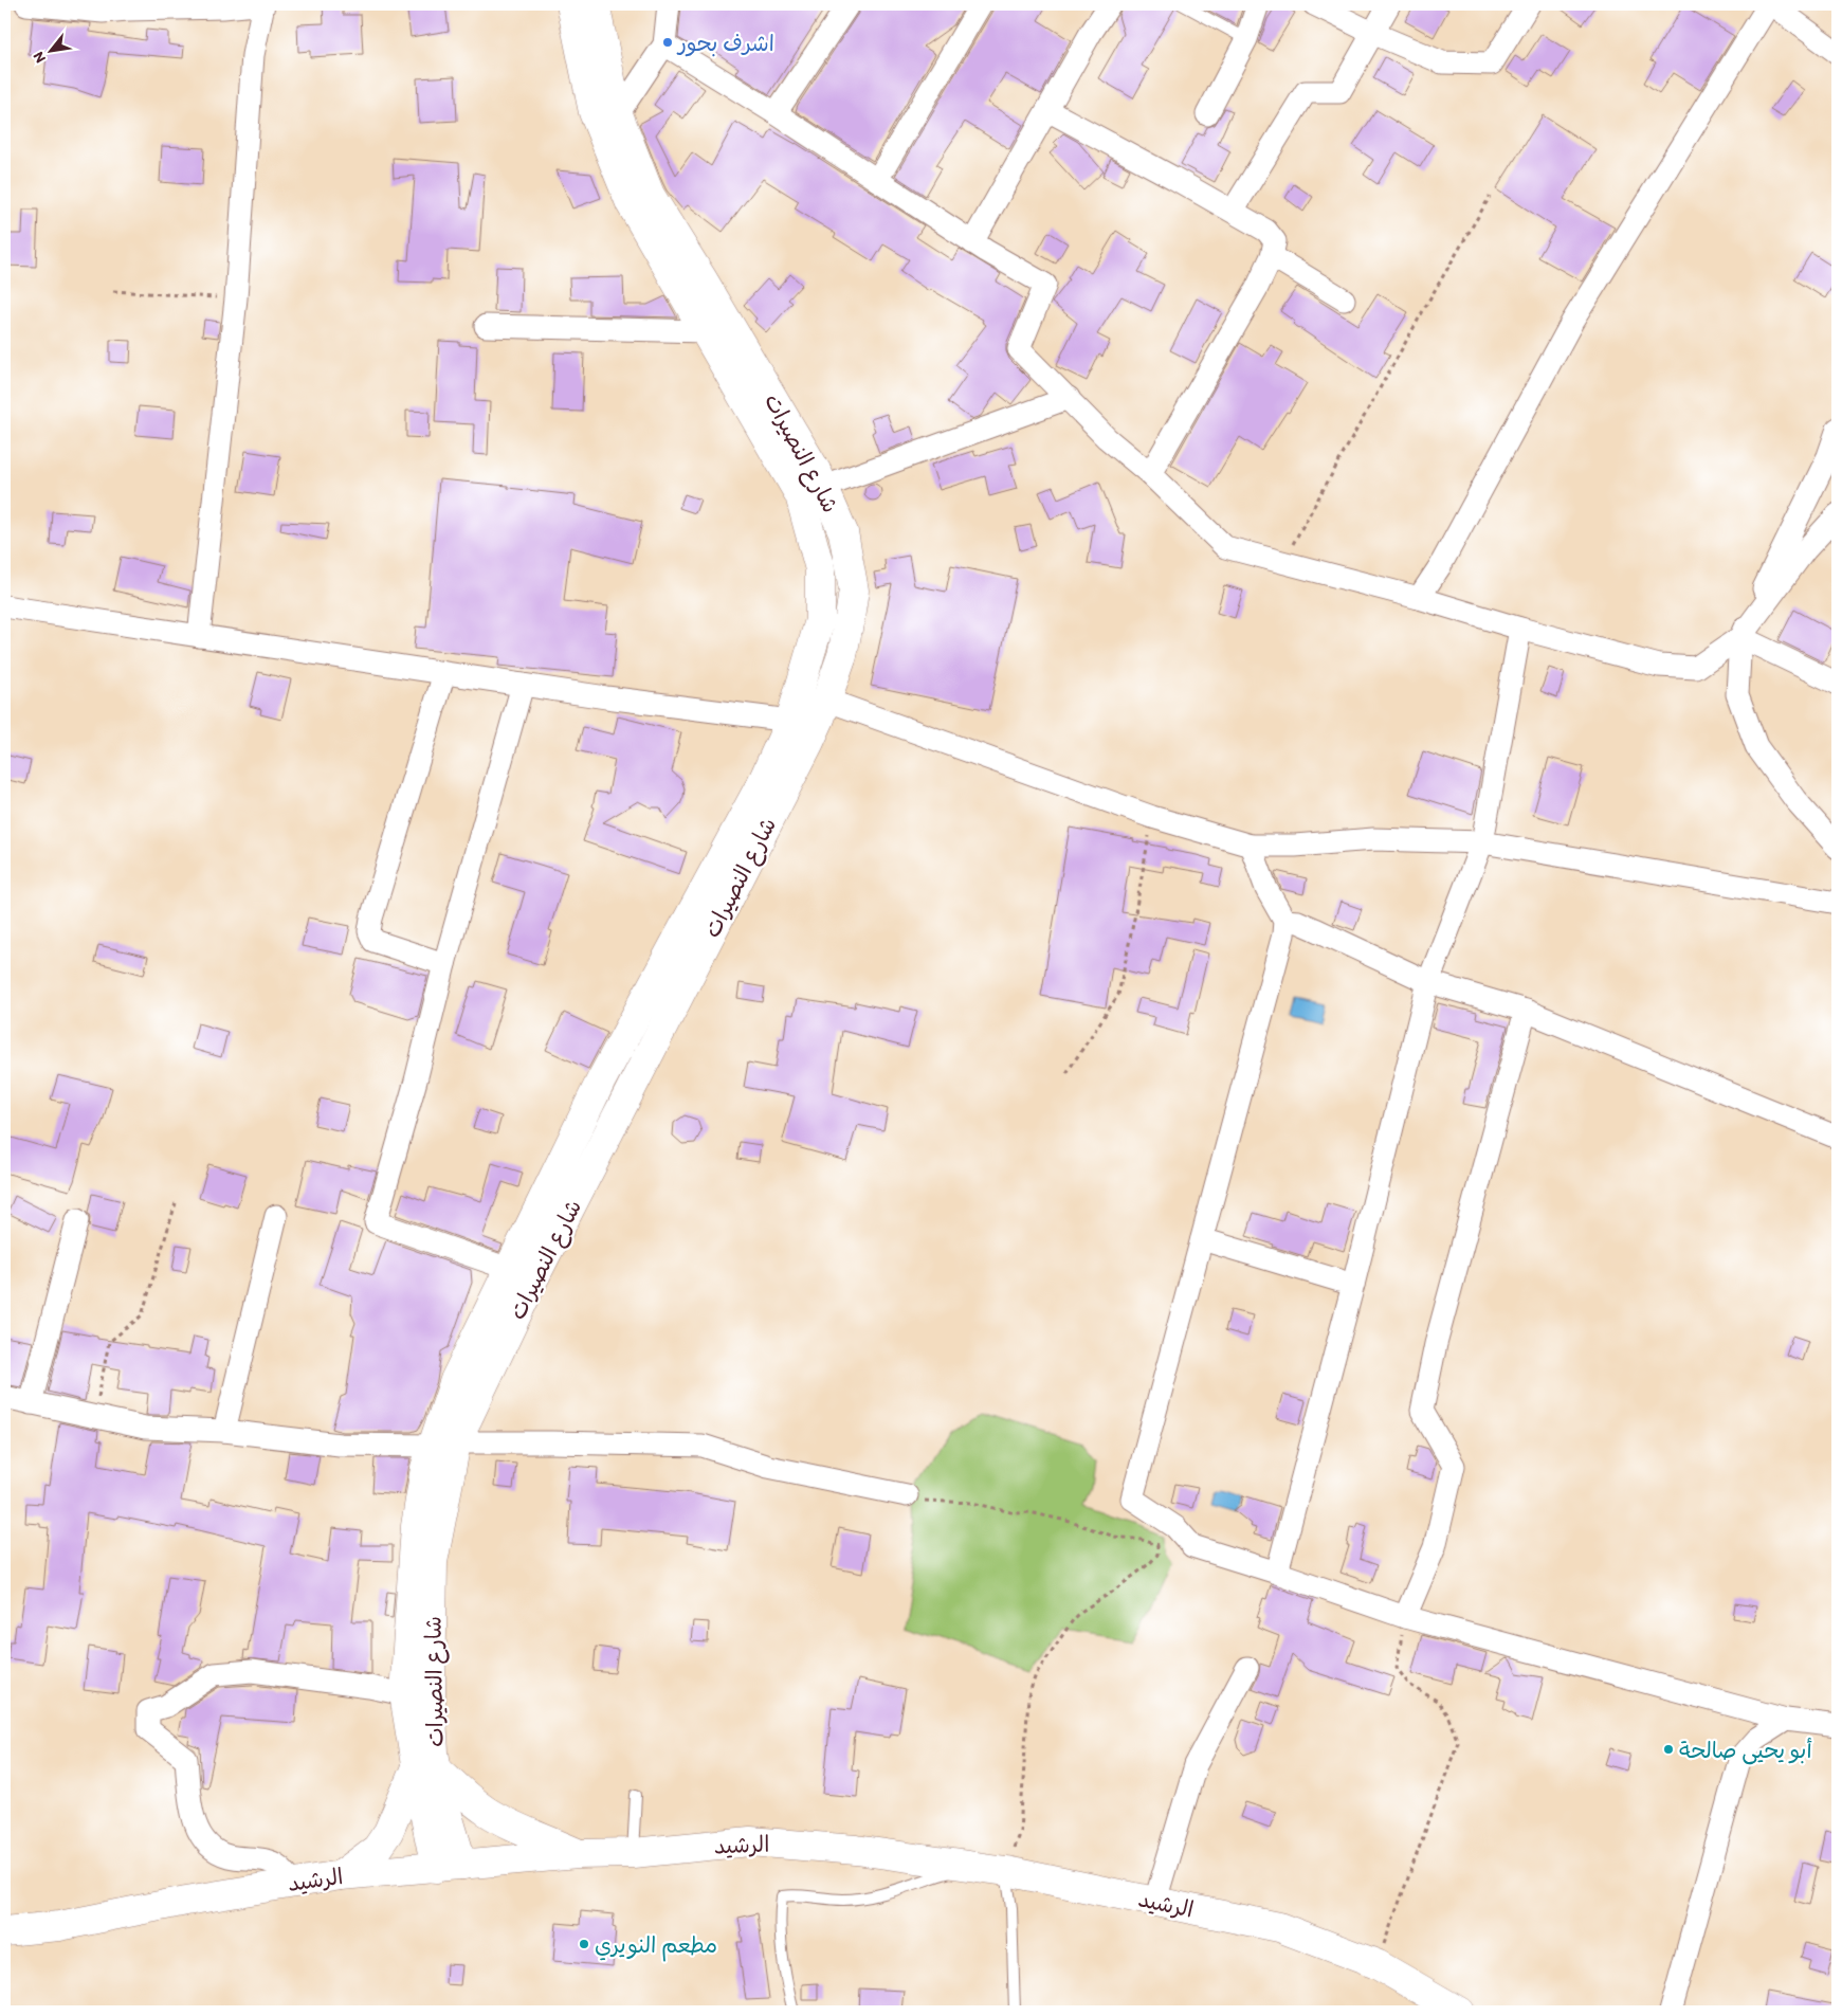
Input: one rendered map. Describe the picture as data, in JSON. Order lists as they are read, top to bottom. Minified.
{"streets":{"main road":["شارع النصيرات","الرشيد"]},"crossings":[["شارع النصيرات","الرشيد"]],"places":["اشرف بحور","أبو يحيى صالحة","مطعم النويري"],"north":"bottom left"}
